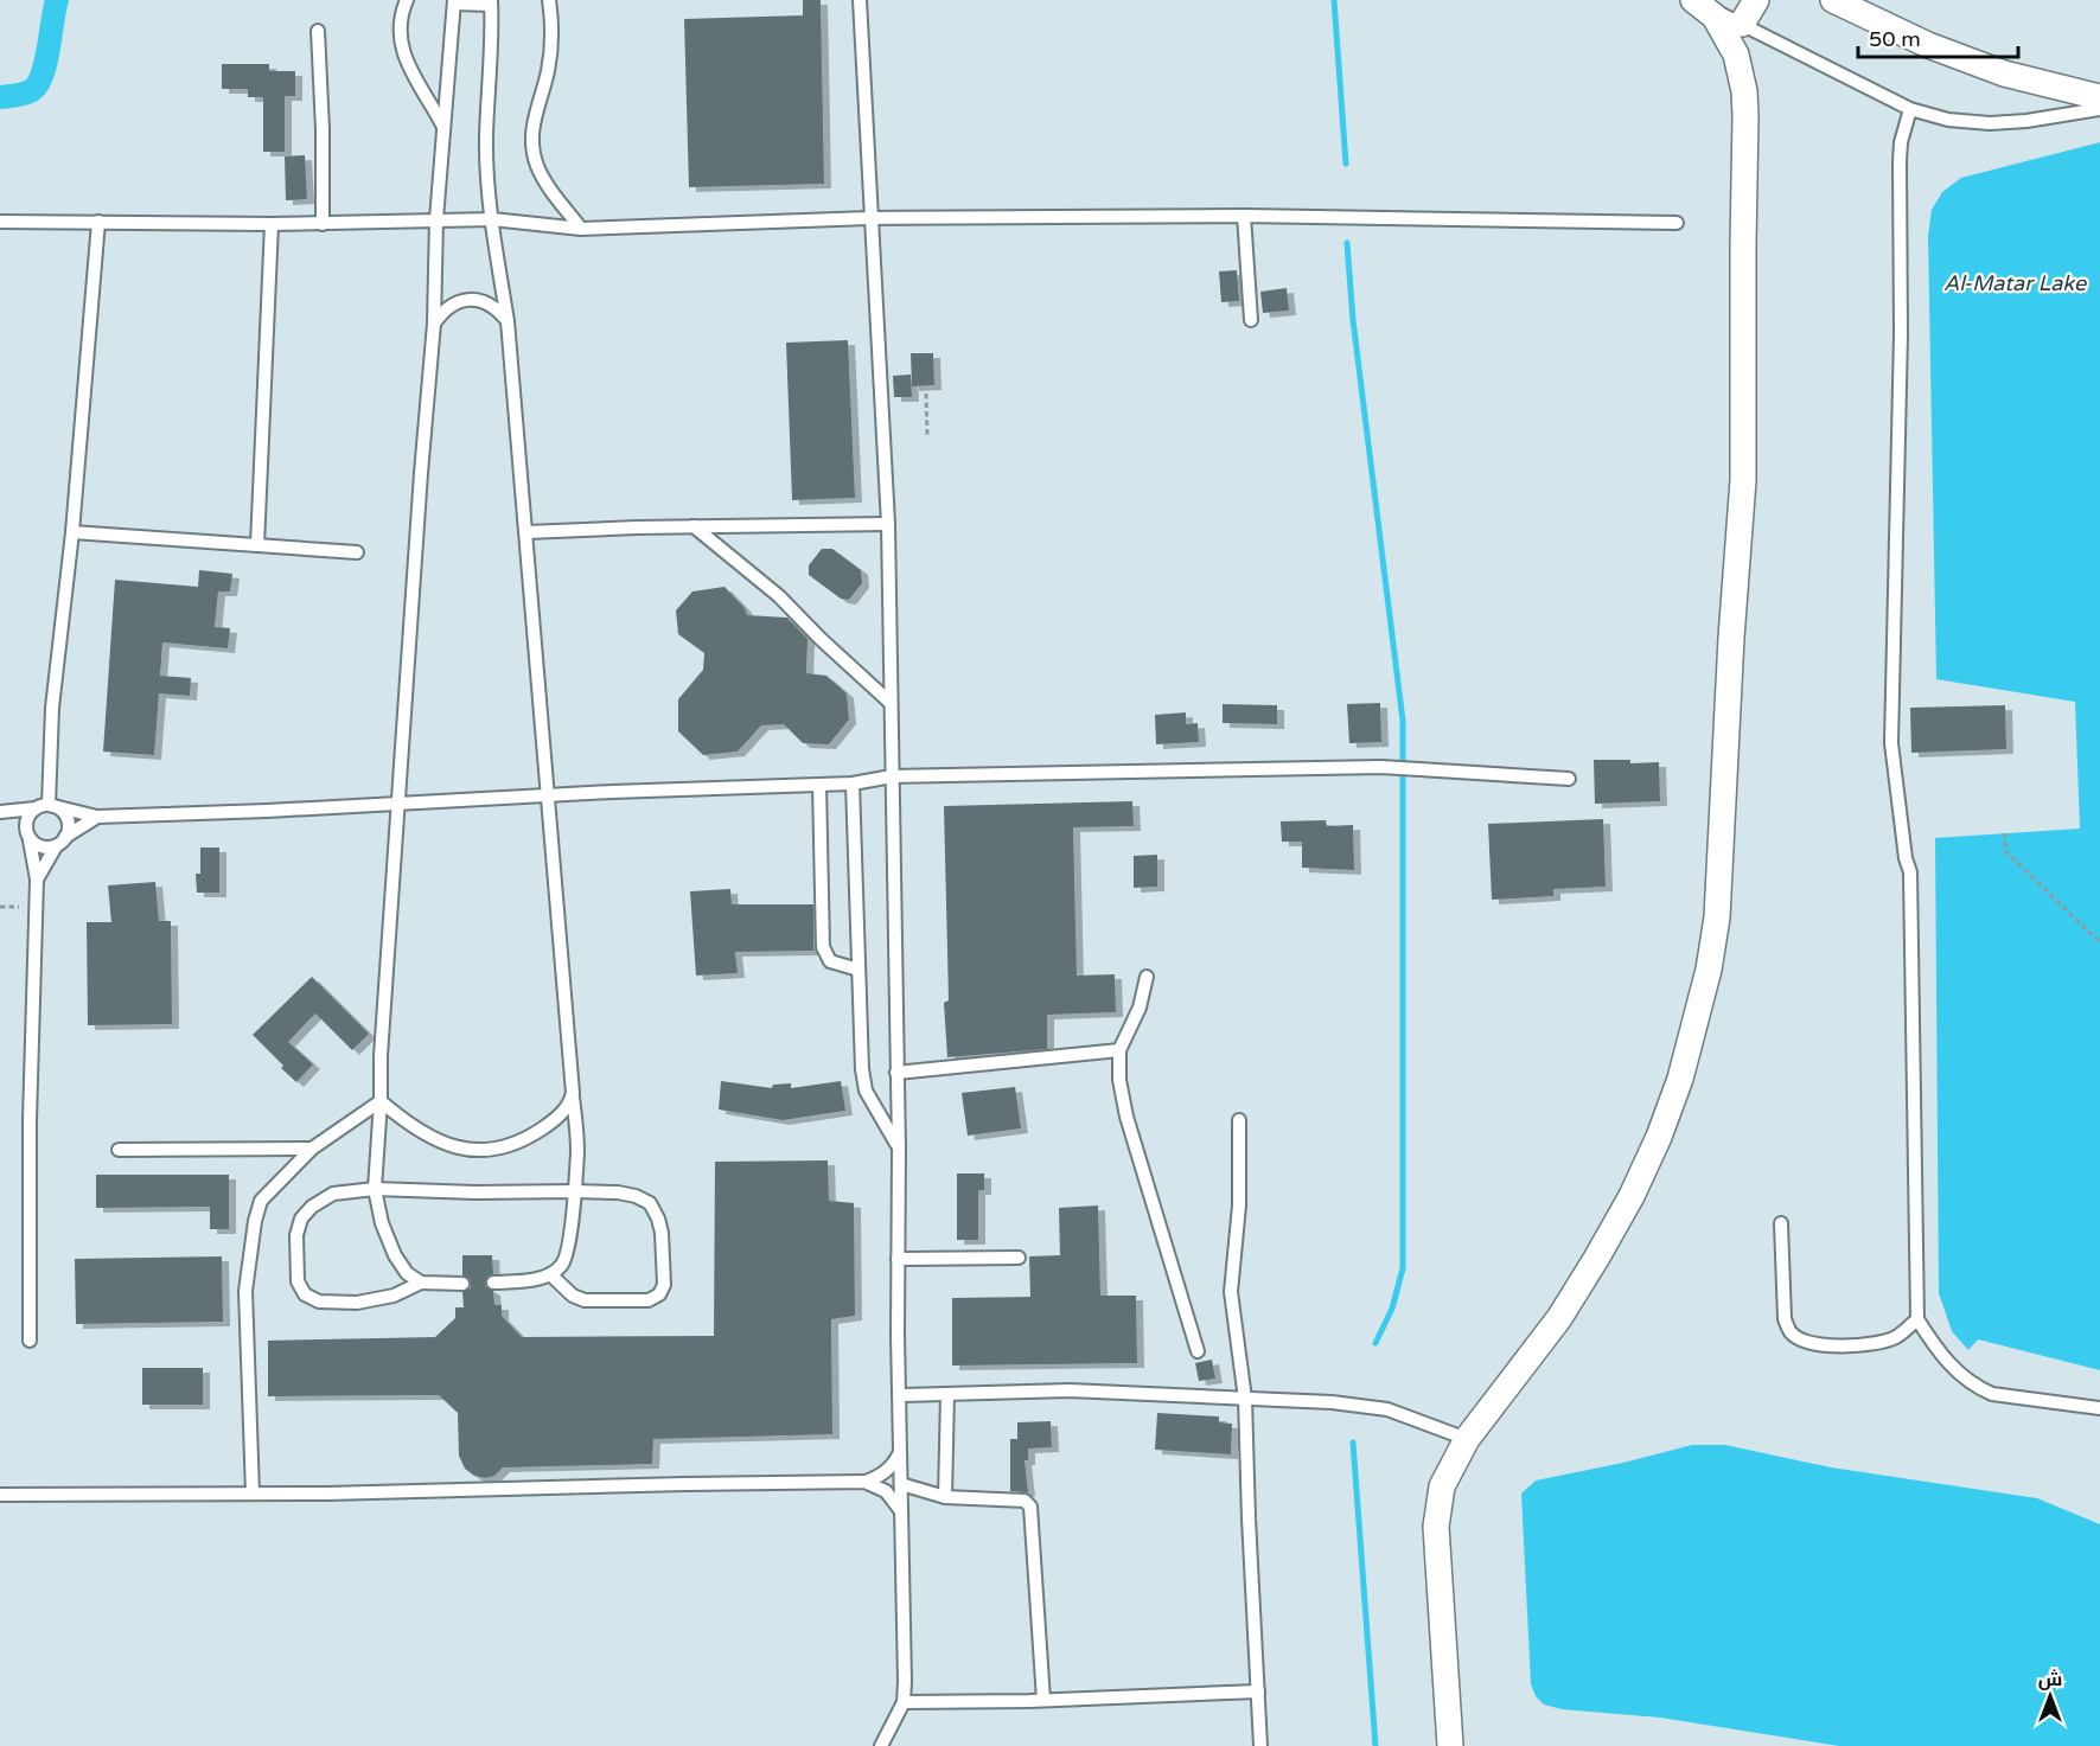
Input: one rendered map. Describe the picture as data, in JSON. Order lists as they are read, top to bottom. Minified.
{"water":["Al-Matar Lake"],"scale_bar":"50 m","north":"top"}
